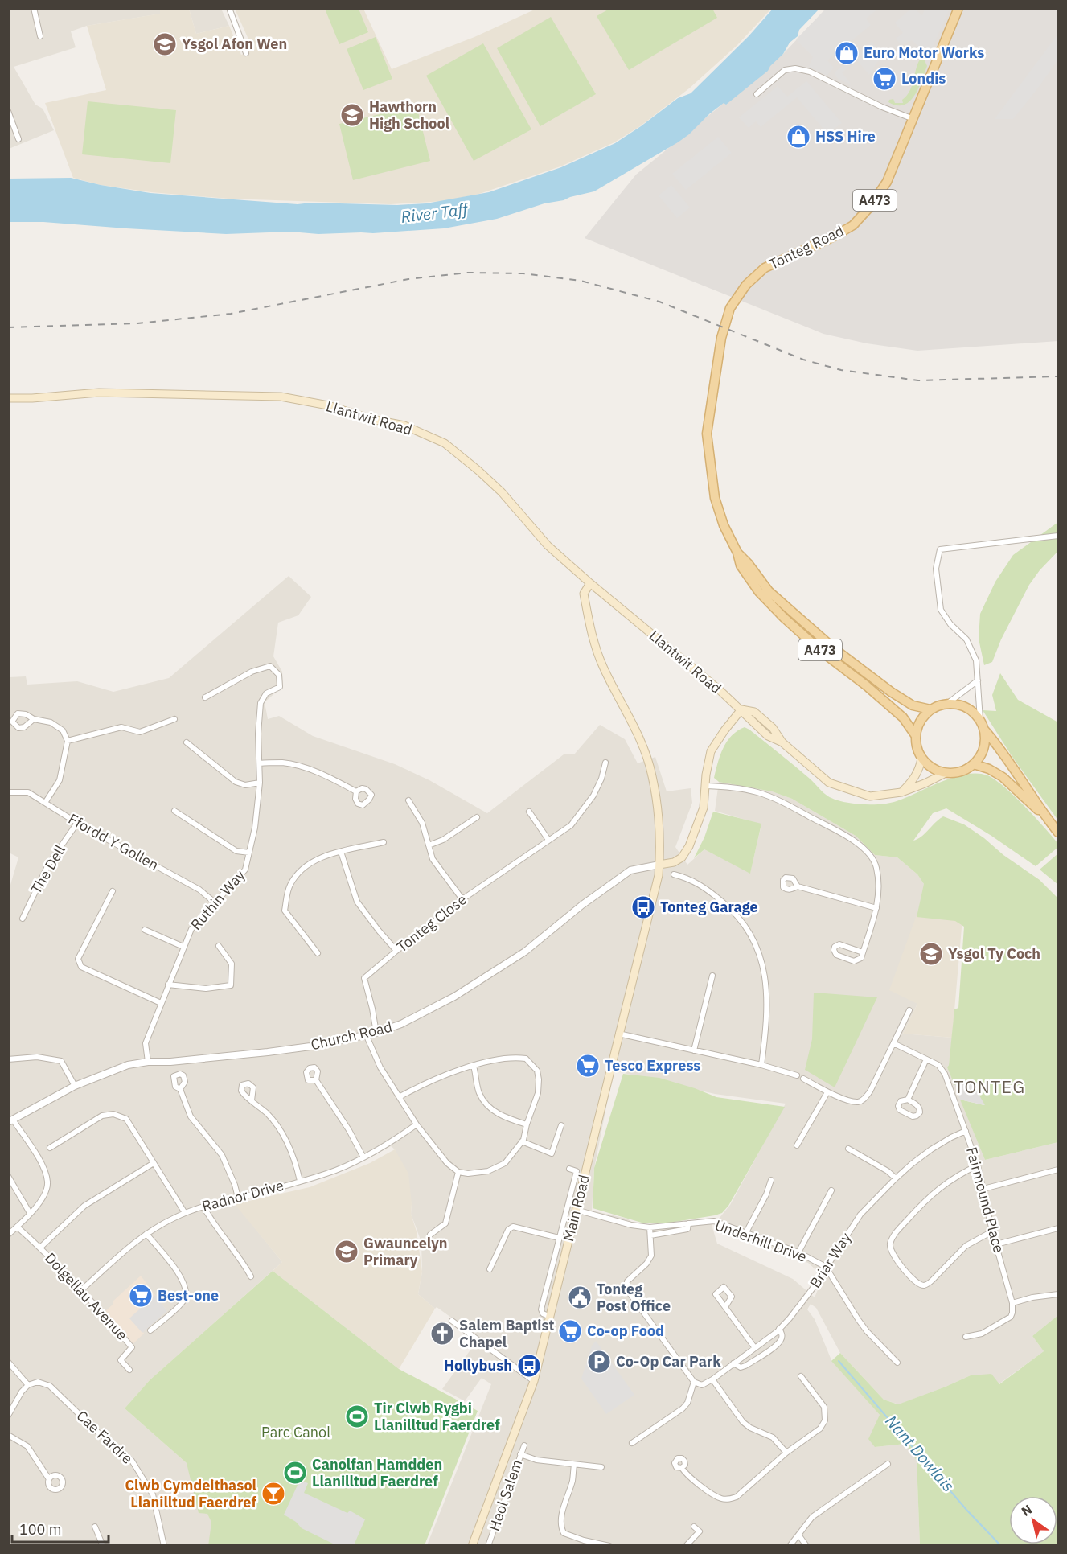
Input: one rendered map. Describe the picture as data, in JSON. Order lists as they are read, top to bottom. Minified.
{"streets":{"main road":["A473","Tonteg Road","Llantwit Road","Main Road"],"street":["Ffordd Y Gollen","The Dell","Ruthin Way","Tonteg Close","Church Road","Radnor Drive","Fairmound Place","Underhill Drive","Briar Way","Dolgellau Avenue","Cae Fardre","Heol Salem"]},"crossings":[["Llantwit Road","Main Road"],["Ffordd Y Gollen","The Dell"],["Ffordd Y Gollen","Ruthin Way"],["Ruthin Way","Church Road"],["Tonteg Close","Church Road"],["Church Road","Main Road"],["Radnor Drive","Dolgellau Avenue"],["Fairmound Place","Briar Way"],["Main Road","Underhill Drive"],["Underhill Drive","Briar Way"]],"districts":["TONTEG"],"water":["River Taff","Nant Dowlais"],"parks":["Parc Canol"],"places":{"school or university":["Ysgol Afon Wen","Hawthorn High School","Ysgol Ty Coch","Gwauncelyn Primary"],"shop":["Euro Motor Works","HSS Hire"],"supermarket":["Londis","Tesco Express","Best-one","Co-op Food"],"bus stop":["Tonteg Garage","Hollybush"],"public building":["Tonteg Post Office"],"church":["Salem Baptist Chapel"],"parking":["Co-Op Car Park"],"sports":["Tir Clwb Rygbi Llanilltud Faerdref","Canolfan Hamdden Llanilltud Faerdref"],"bar":["Clwb Cymdeithasol Llanilltud Faerdref"]},"scale_bar":"100 m","north":"top left"}
